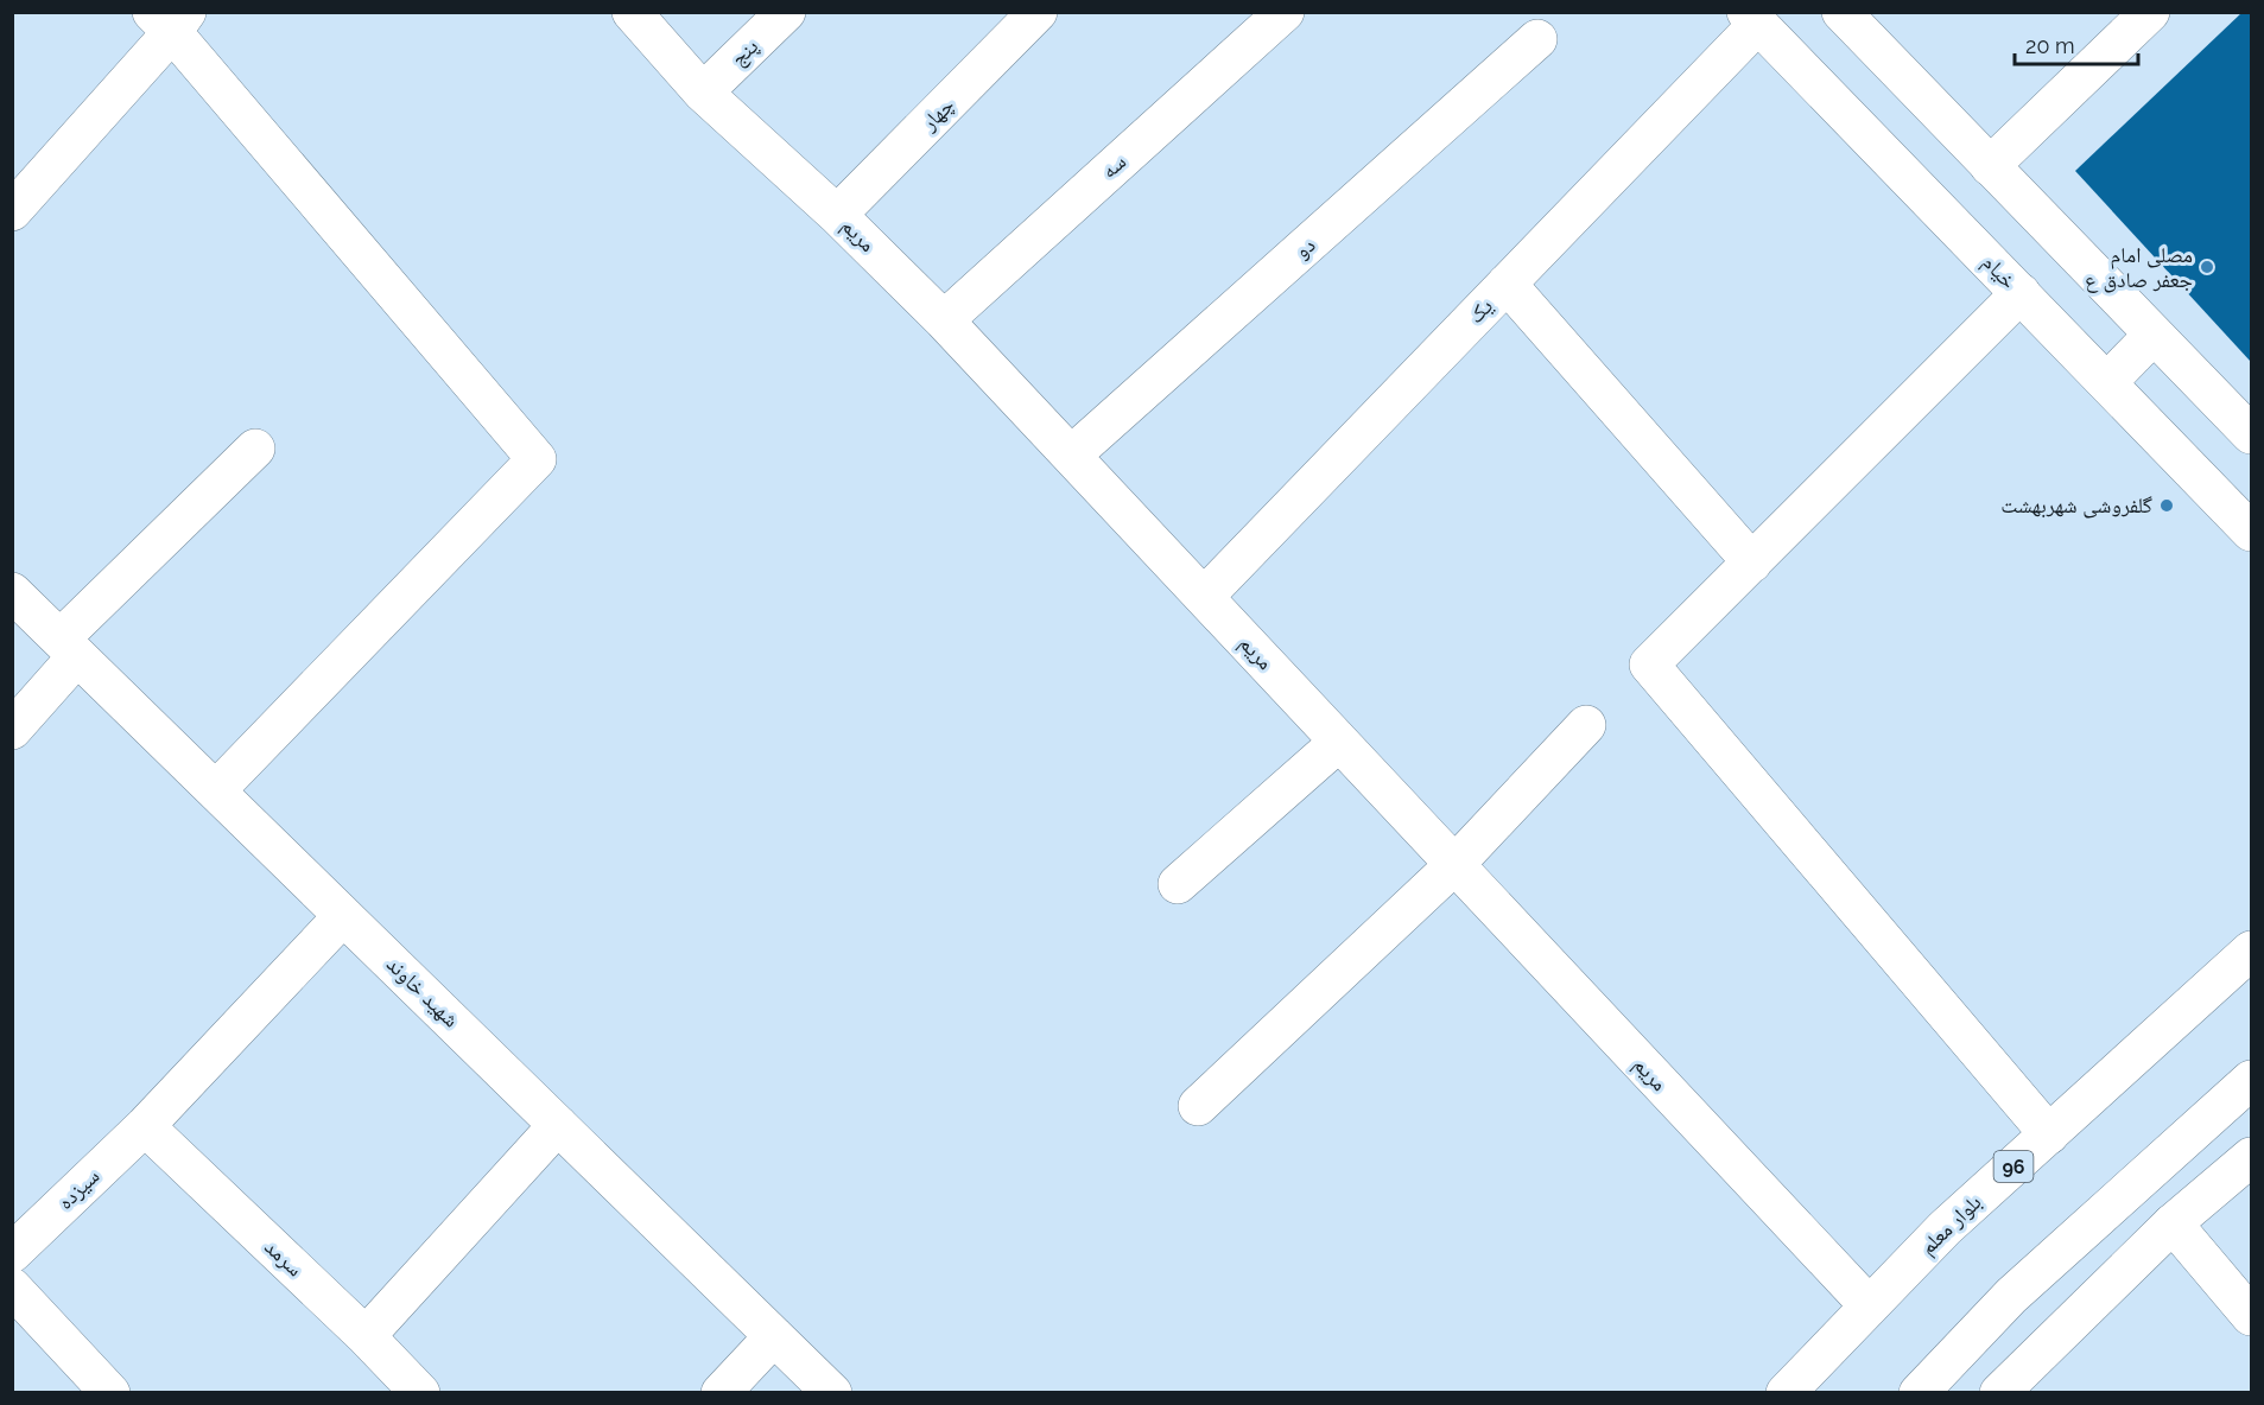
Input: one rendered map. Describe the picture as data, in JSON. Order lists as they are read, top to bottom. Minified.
{"streets":{"main road":["پنج","چهار","سه","مریم","دو","خیام","یک","شهید خاوند","96","سیزده","بلوار معلم","سرمد"]},"crossings":[["پنج","مریم"],["چهار","مریم"],["سه","مریم"],["مریم","دو"],["مریم","یک"],["مریم","بلوار معلم"],["خیام","یک"],["شهید خاوند","سیزده"],["سیزده","سرمد"]],"places":["مصلی امام جعفر صادق ع","گلفروشی شهربهشت"],"scale_bar":"20 m"}
